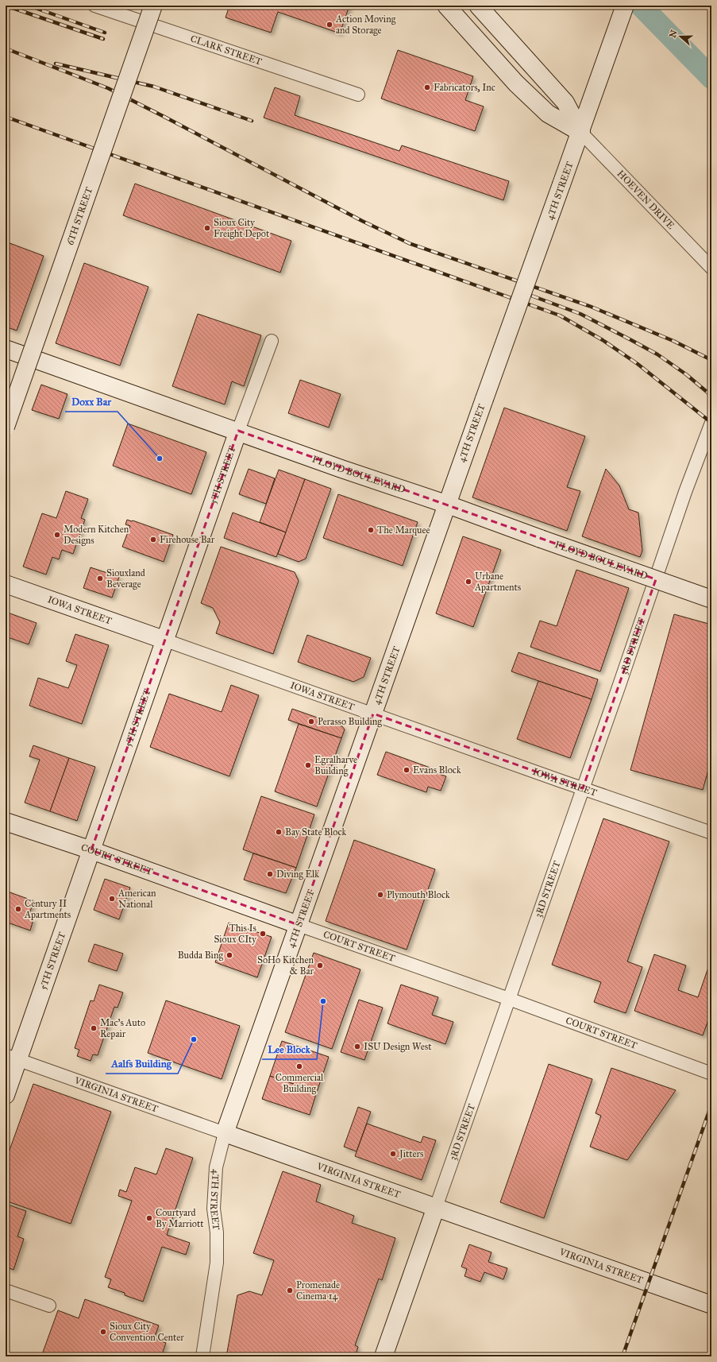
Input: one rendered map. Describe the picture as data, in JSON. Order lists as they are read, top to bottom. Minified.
{"streets":{"main road":["4TH STREET","HOEVEN DRIVE","6TH STREET","5TH STREET","FLOYD BOULEVARD","IOWA STREET","3RD STREET","COURT STREET","VIRGINIA STREET"],"street":["CLARK STREET"]},"crossings":[["4TH STREET","HOEVEN DRIVE"],["4TH STREET","FLOYD BOULEVARD"],["4TH STREET","IOWA STREET"],["4TH STREET","COURT STREET"],["4TH STREET","VIRGINIA STREET"],["5TH STREET","FLOYD BOULEVARD"],["5TH STREET","IOWA STREET"],["5TH STREET","COURT STREET"],["5TH STREET","VIRGINIA STREET"],["IOWA STREET","3RD STREET"],["3RD STREET","COURT STREET"],["3RD STREET","VIRGINIA STREET"]],"places":["Action Moving and Storage","Fabricators, Inc","Sioux City Freight Depot","Doxx Bar","The Marquee","Modern Kitchen Designs","Firehouse Bar","Siouxland Beverage","Urbane Apartments","Perasso Building","Egralharve Building","Evans Block","Bay State Block","Diving Elk","Plymouth Block","American National","Century II Apartments","This Is Sioux CIty","Budda Bing","SoHo Kitchen & Bar","Lee Block","Mac's Auto Repair","Aalfs Building","ISU Design West","Commercial Building","Jitters","Courtyard By Marriott","Promenade Cinema 14","Sioux City Convention Center"],"north":"left"}
